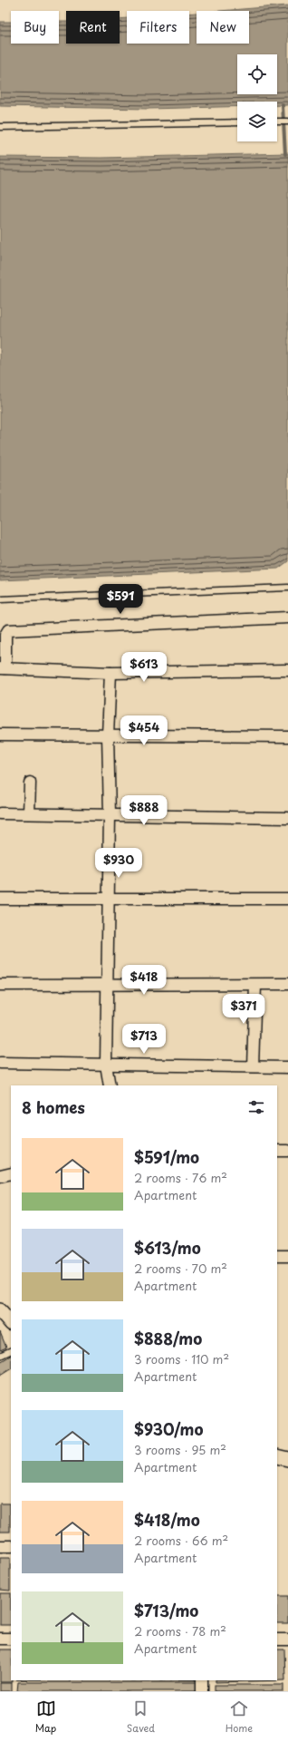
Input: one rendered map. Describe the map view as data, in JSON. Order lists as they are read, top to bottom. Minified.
{"page":{"chip":["Buy","Rent","Filters","New"],"price":["$591","$613","$454","$888","$930","$418","$371","$713"],"heading":"8 homes","list":[{"name":"$591/mo","note":"2 rooms · 76 m² · Apartment"},{"name":"$613/mo","note":"2 rooms · 70 m² · Apartment"},{"name":"$888/mo","note":"3 rooms · 110 m² · Apartment"},{"name":"$930/mo","note":"3 rooms · 95 m² · Apartment"},{"name":"$418/mo","note":"2 rooms · 66 m² · Apartment"},{"name":"$713/mo","note":"2 rooms · 78 m² · Apartment"}],"tabs":["Map","Saved","Home"]}}
